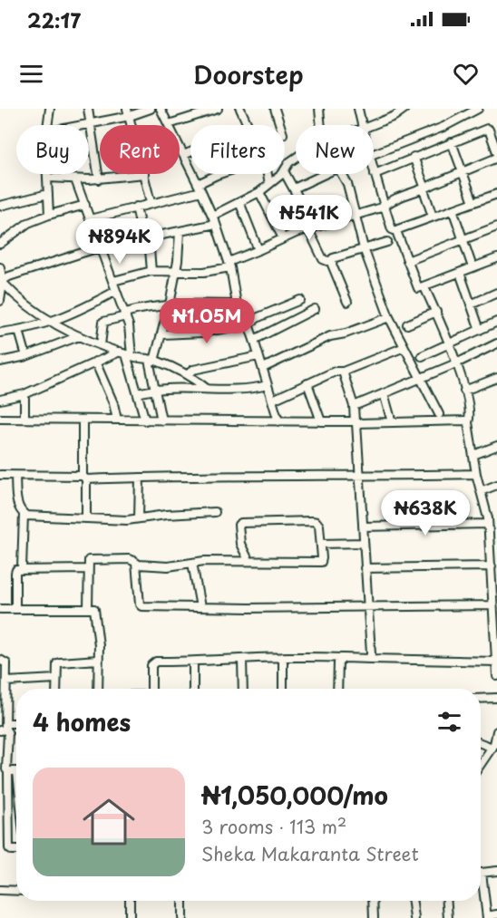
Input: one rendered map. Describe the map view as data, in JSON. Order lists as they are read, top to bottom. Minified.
{"page":{"status":"22:17","header":"Doorstep","chip":["Buy","Rent","Filters","New"],"price":["₦541K","₦894K","₦1.05M","₦638K"],"heading":"4 homes","list":[{"name":"₦1,050,000/mo","note":"3 rooms · 113 m² · Sheka Makaranta Street"}]}}
